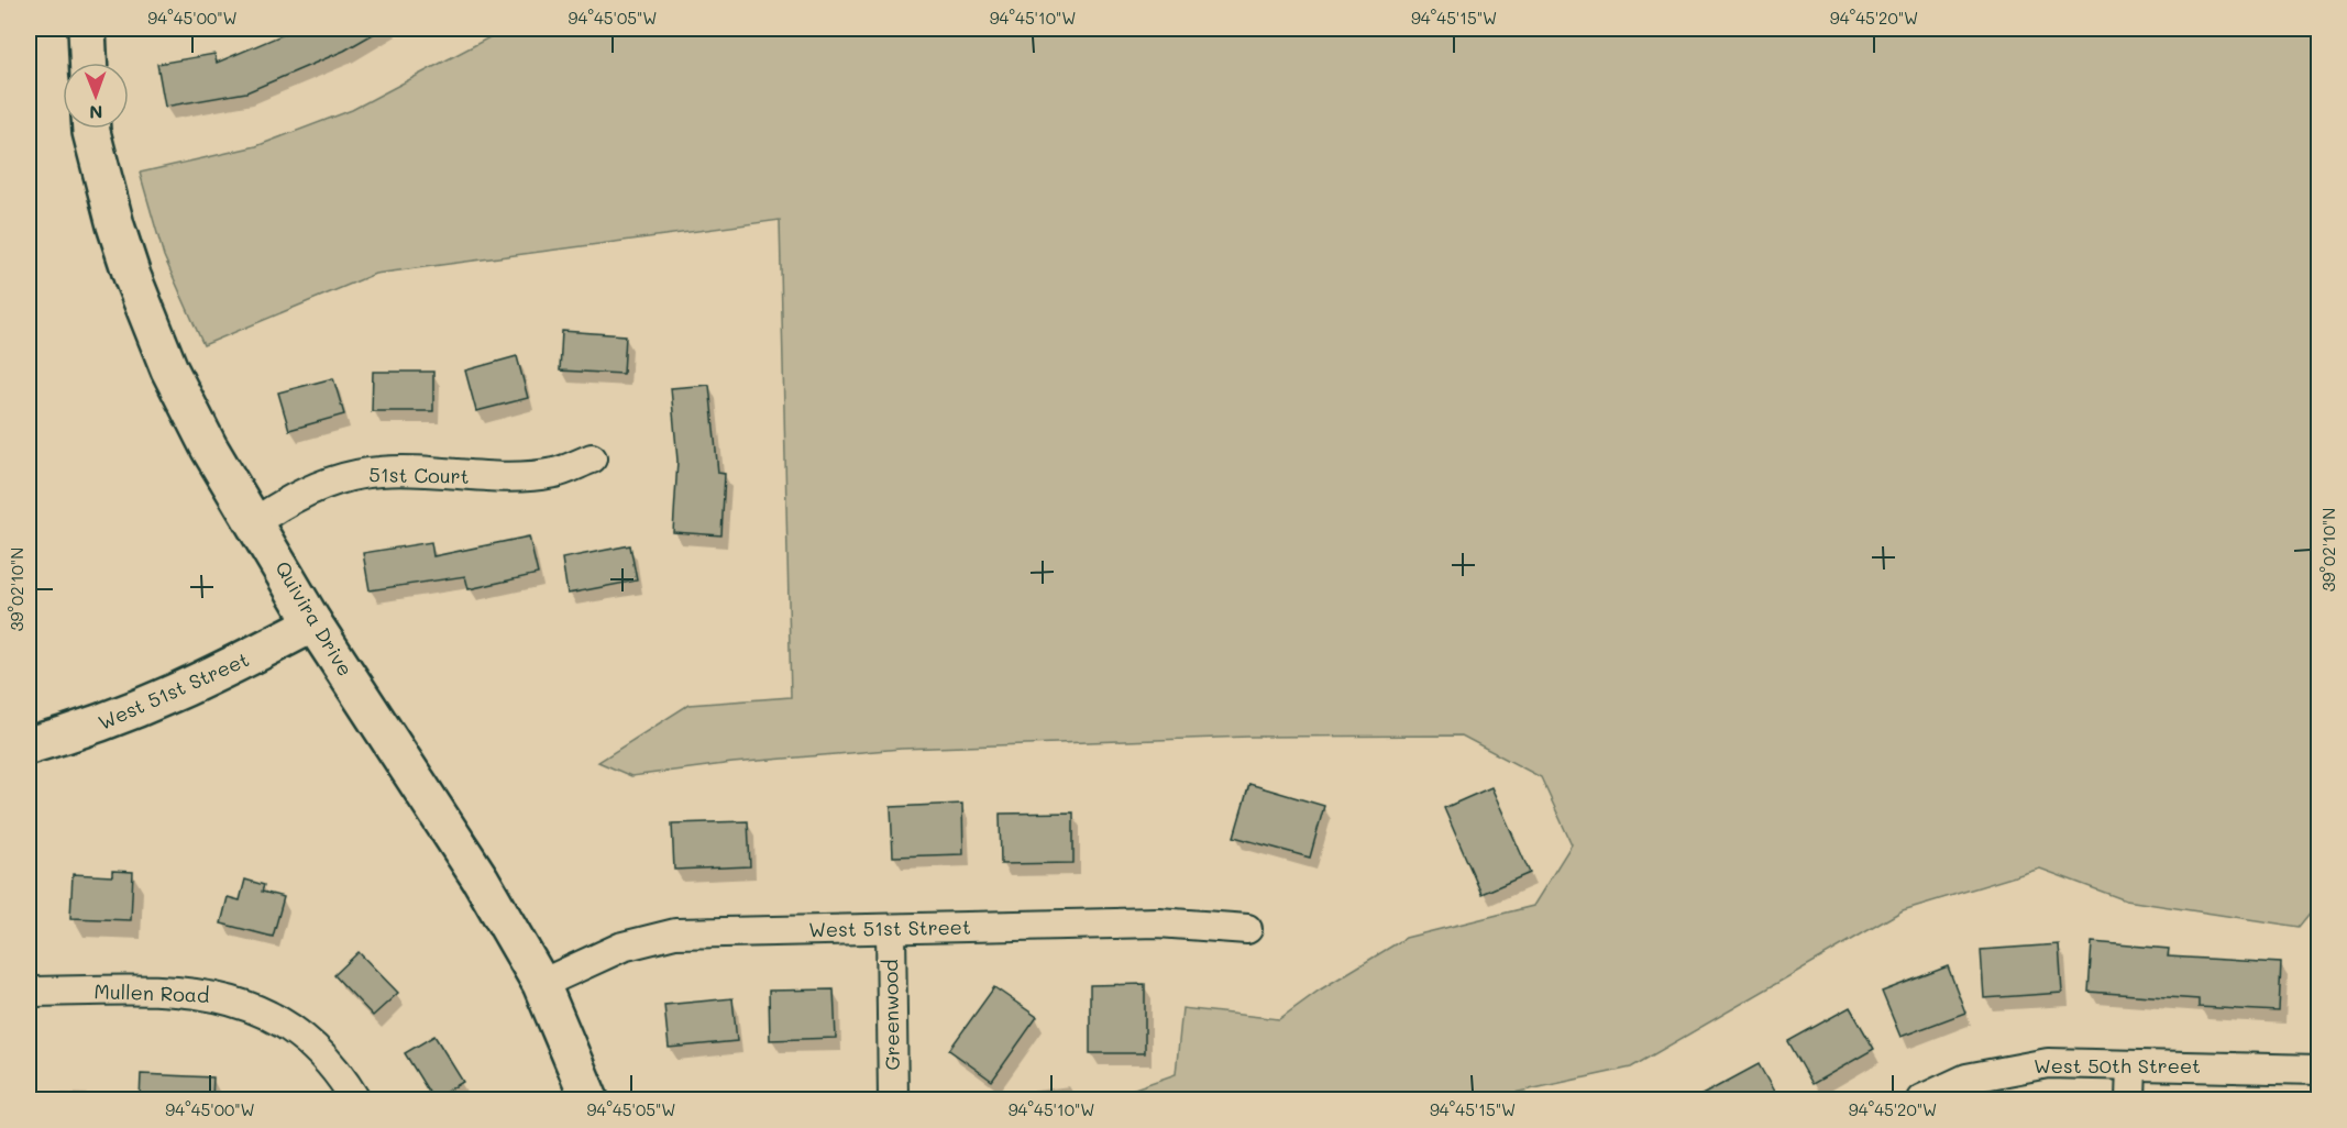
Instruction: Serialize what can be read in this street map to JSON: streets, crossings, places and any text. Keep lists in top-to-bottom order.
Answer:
{
  "streets": {
    "main road": ["Quivira Drive", "West 51st Street"],
    "street": [
      "51st Court",
      "Mullen Road",
      "Greenwood",
      "West 50th Street"
    ]
  },
  "crossings": [
    ["51st Court", "Quivira Drive"],
    ["Quivira Drive", "West 51st Street"],
    ["West 51st Street", "Greenwood"]
  ],
  "north": "bottom",
  "coordinates": [
    "94°45'00\"W",
    "94°45'05\"W",
    "94°45'10\"W",
    "94°45'15\"W",
    "94°45'20\"W",
    "39°02'10\"N"
  ]
}
